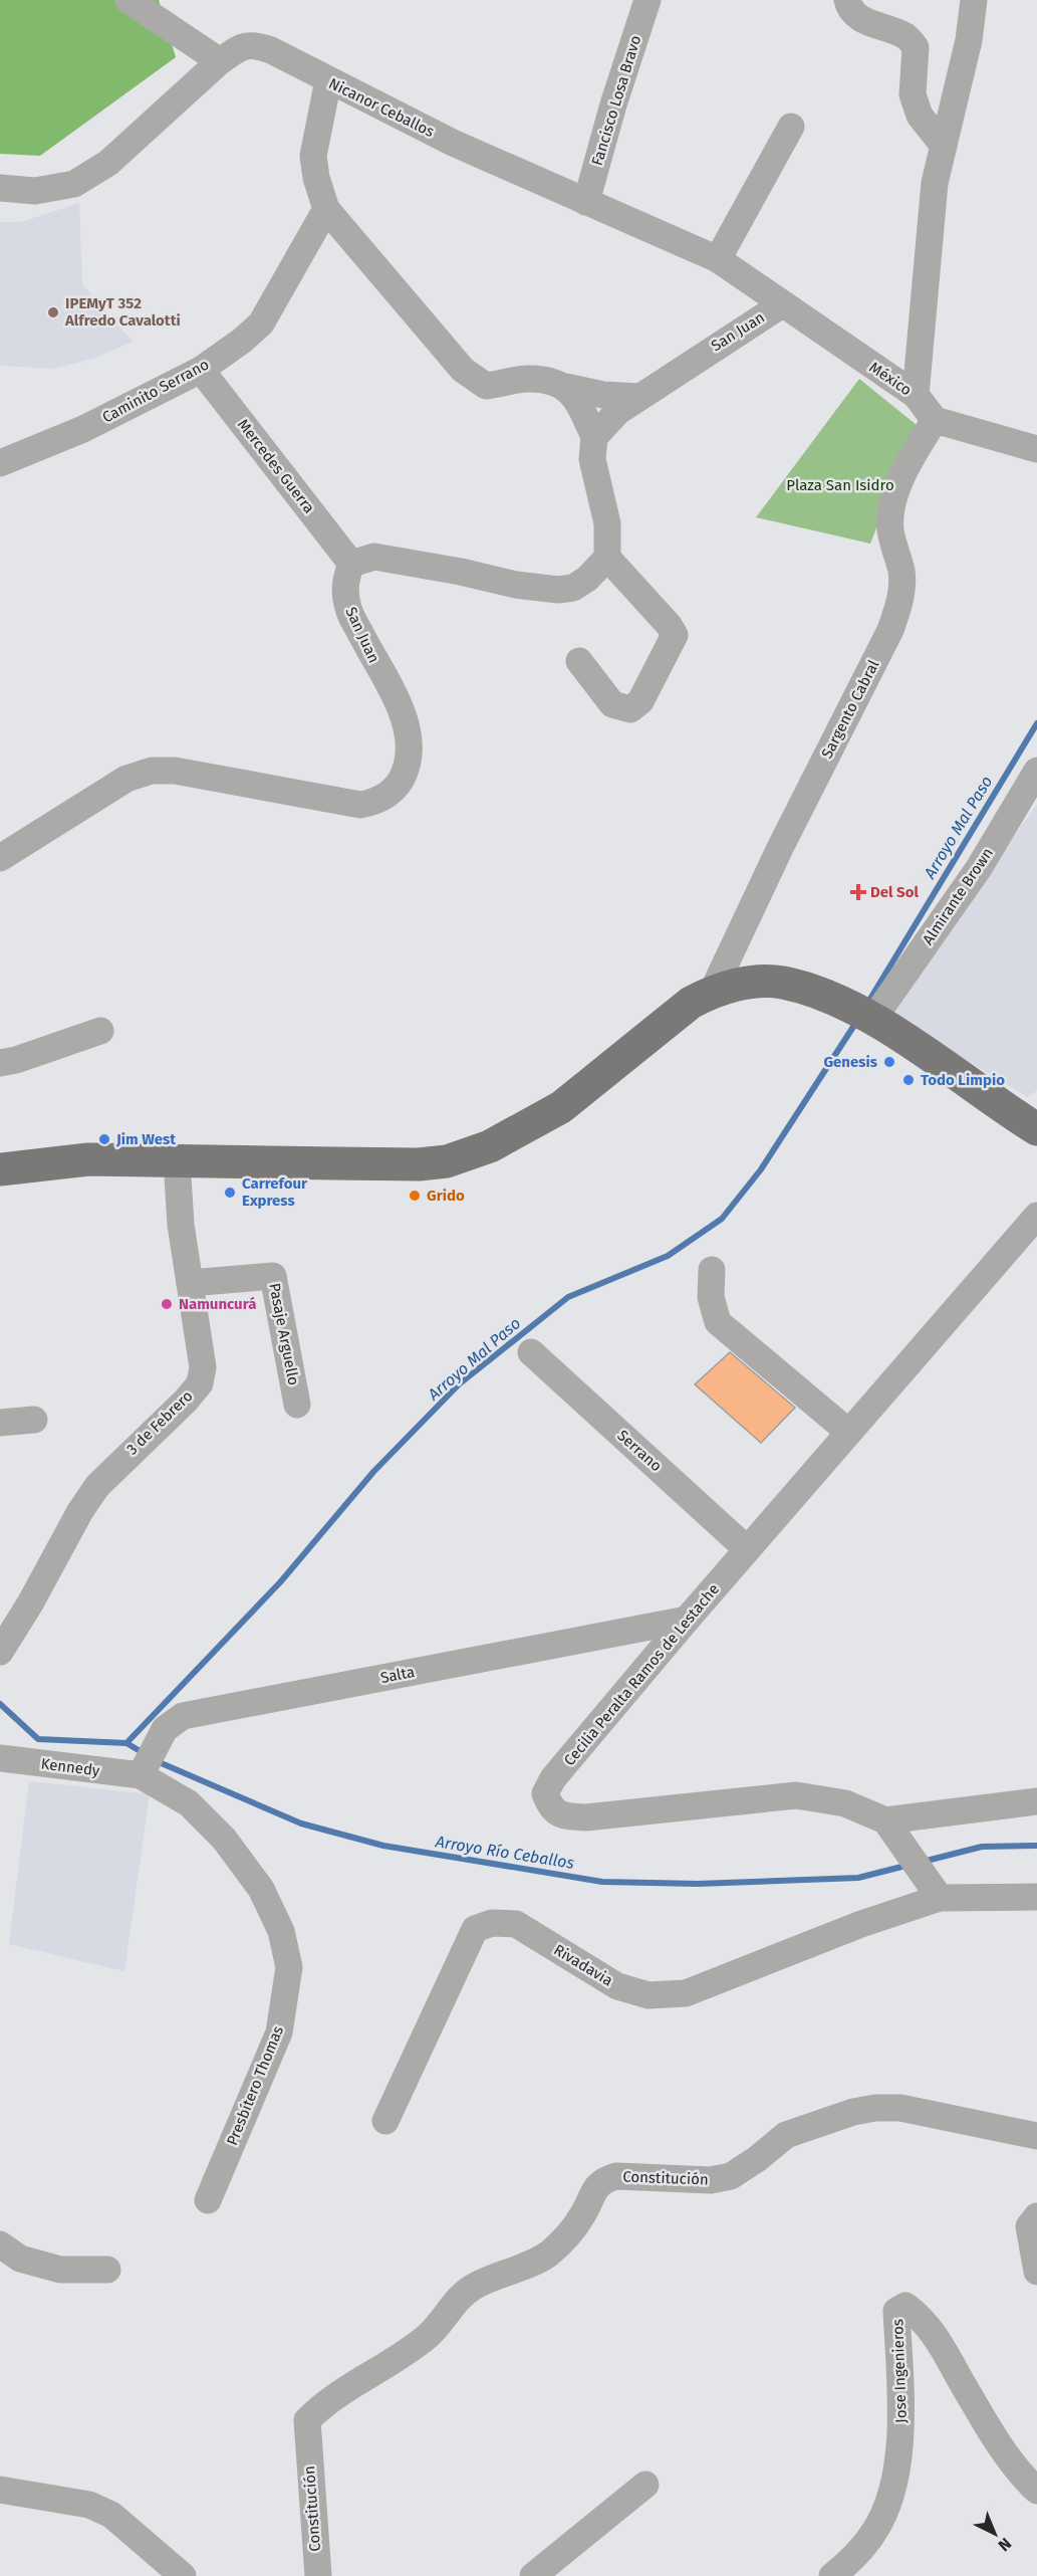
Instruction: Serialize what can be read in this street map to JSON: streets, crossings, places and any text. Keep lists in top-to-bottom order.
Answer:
{
  "streets": {
    "street": [
      "Fancisco Losa Bravo",
      "Nicanor Ceballos",
      "San Juan",
      "México",
      "Caminito Serrano",
      "Mercedes Guerra",
      "Sargento Cabral",
      "Almirante Brown",
      "Pasaje Arguello",
      "3 de Febrero",
      "Serrano",
      "Salta",
      "Cecilia Peralta Ramos de Lestache",
      "Kennedy",
      "Rivadavia",
      "Presbítero Thomas",
      "Constitución",
      "Jose Ingenieros"
    ]
  },
  "crossings": [
    ["Fancisco Losa Bravo", "Nicanor Ceballos"],
    ["Nicanor Ceballos", "San Juan"],
    ["Nicanor Ceballos", "México"],
    ["San Juan", "México"],
    ["San Juan", "Mercedes Guerra"],
    ["México", "Sargento Cabral"],
    ["Caminito Serrano", "Mercedes Guerra"],
    ["Pasaje Arguello", "3 de Febrero"],
    ["Serrano", "Cecilia Peralta Ramos de Lestache"],
    ["Salta", "Cecilia Peralta Ramos de Lestache"],
    ["Salta", "Kennedy"],
    ["Salta", "Presbítero Thomas"],
    ["Kennedy", "Presbítero Thomas"]
  ],
  "water": ["Arroyo Mal Paso", "Arroyo Río Ceballos"],
  "parks": ["Plaza San Isidro"],
  "places": {
    "other": [
      "IPEMyT 352 Alfredo Cavalotti",
      "Genesis",
      "Todo Limpio",
      "Jim West",
      "Carrefour Express",
      "Grido",
      "Namuncurá"
    ],
    "health": ["Del Sol"]
  },
  "north": "bottom right"
}
